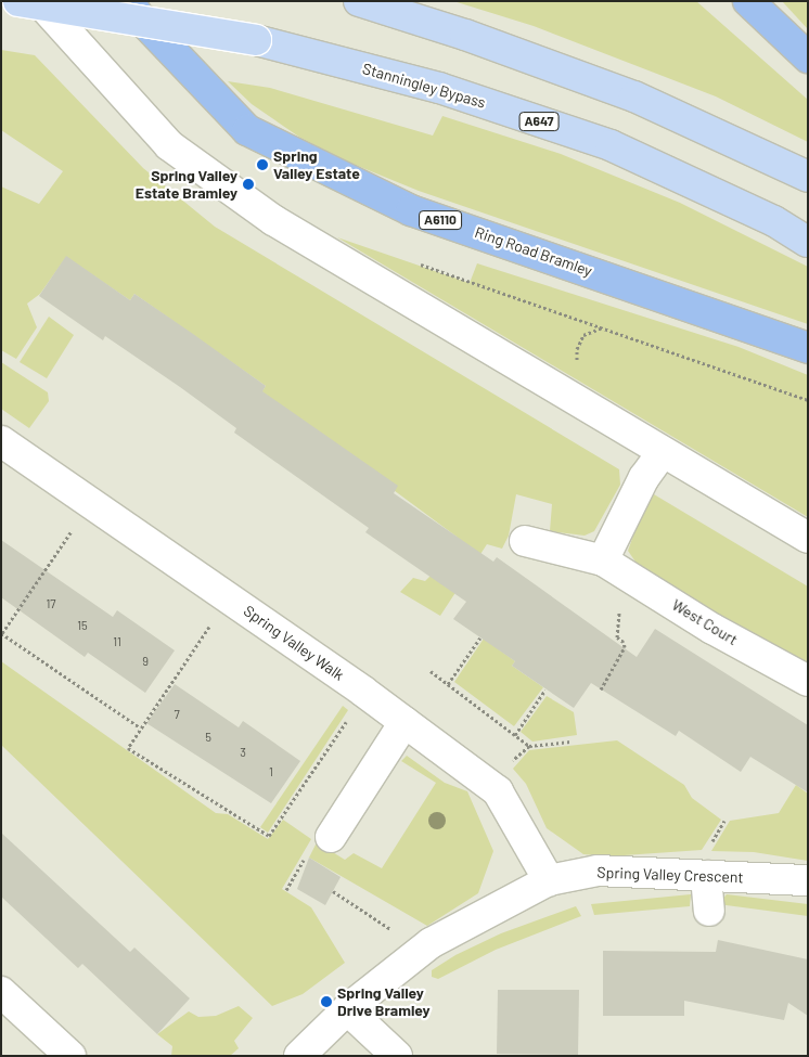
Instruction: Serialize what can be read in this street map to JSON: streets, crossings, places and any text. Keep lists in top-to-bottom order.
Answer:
{
  "streets": {
    "highway": ["A6110", "Ring Road Bramley"],
    "main road": ["Stanningley Bypass", "A647"],
    "street": ["West Court", "Spring Valley Walk", "Spring Valley Crescent"]
  },
  "crossings": [
    ["Spring Valley Walk", "Spring Valley Crescent"]
  ],
  "places": ["Spring Valley Estate", "Spring Valley Estate Bramley", "Spring Valley Drive Bramley"],
  "house_numbers": [
    "17",
    "15",
    "11",
    "9",
    "7",
    "5",
    "3",
    "1"
  ]
}
